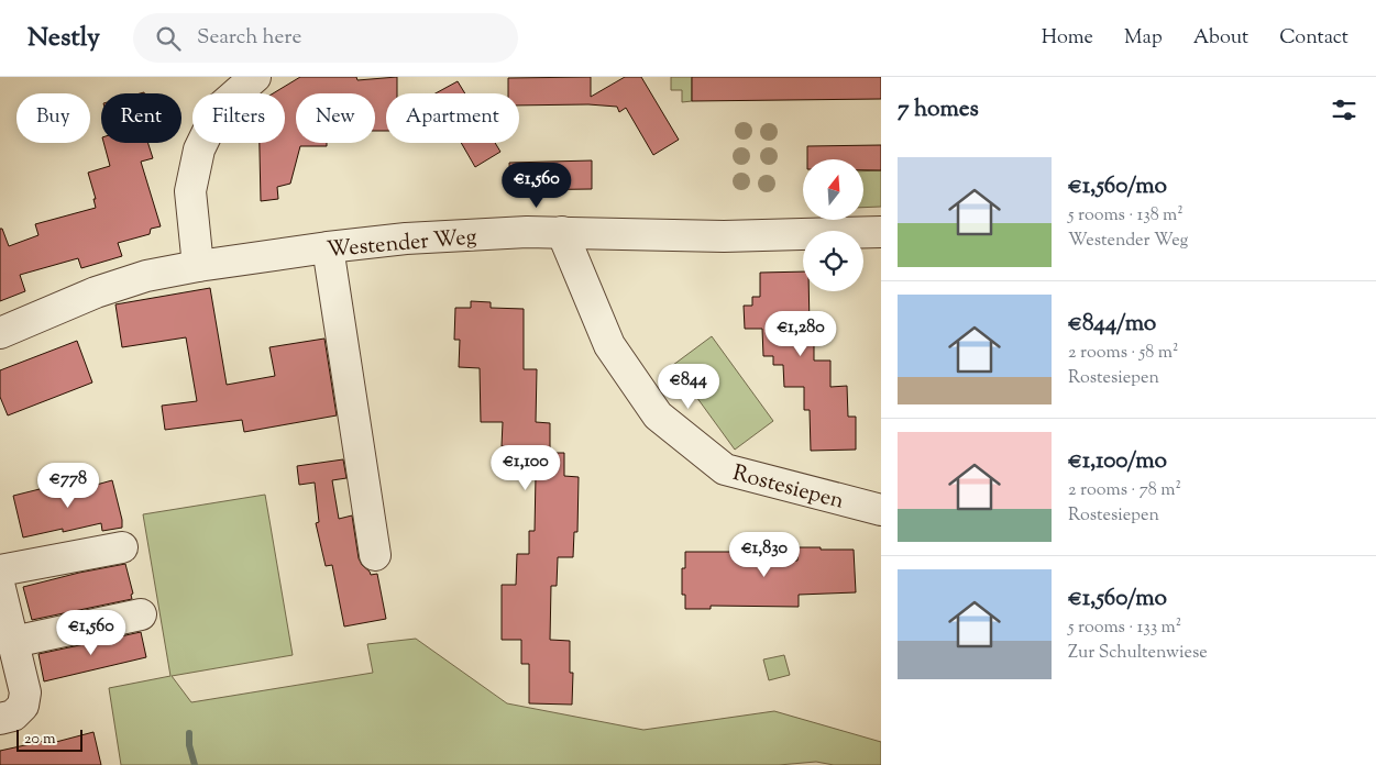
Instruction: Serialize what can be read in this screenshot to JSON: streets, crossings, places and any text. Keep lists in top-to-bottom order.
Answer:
{
  "streets": {
    "street": ["Westender Weg", "Rostesiepen"]
  },
  "crossings": [
    ["Westender Weg", "Rostesiepen"]
  ],
  "scale_bar": "20 m",
  "north": "top",
  "page": {
    "header": "Nestly",
    "search": "Search here",
    "nav": [
      "Home",
      "Map",
      "About",
      "Contact"
    ],
    "heading": "7 homes",
    "chip": [
      "Buy",
      "Rent",
      "Filters",
      "New",
      "Apartment"
    ],
    "list": [
      {
        "name": "€1,560/mo",
        "note": "5 rooms · 138 m² · Westender Weg"
      },
      {
        "name": "€844/mo",
        "note": "2 rooms · 58 m² · Rostesiepen"
      },
      {
        "name": "€1,100/mo",
        "note": "2 rooms · 78 m² · Rostesiepen"
      },
      {
        "name": "€1,560/mo",
        "note": "5 rooms · 133 m² · Zur Schultenwiese"
      }
    ],
    "price": [
      "€1,560",
      "€1,280",
      "€844",
      "€1,100",
      "€778",
      "€1,830",
      "€1,560"
    ],
    "scale": "20 m"
  }
}
